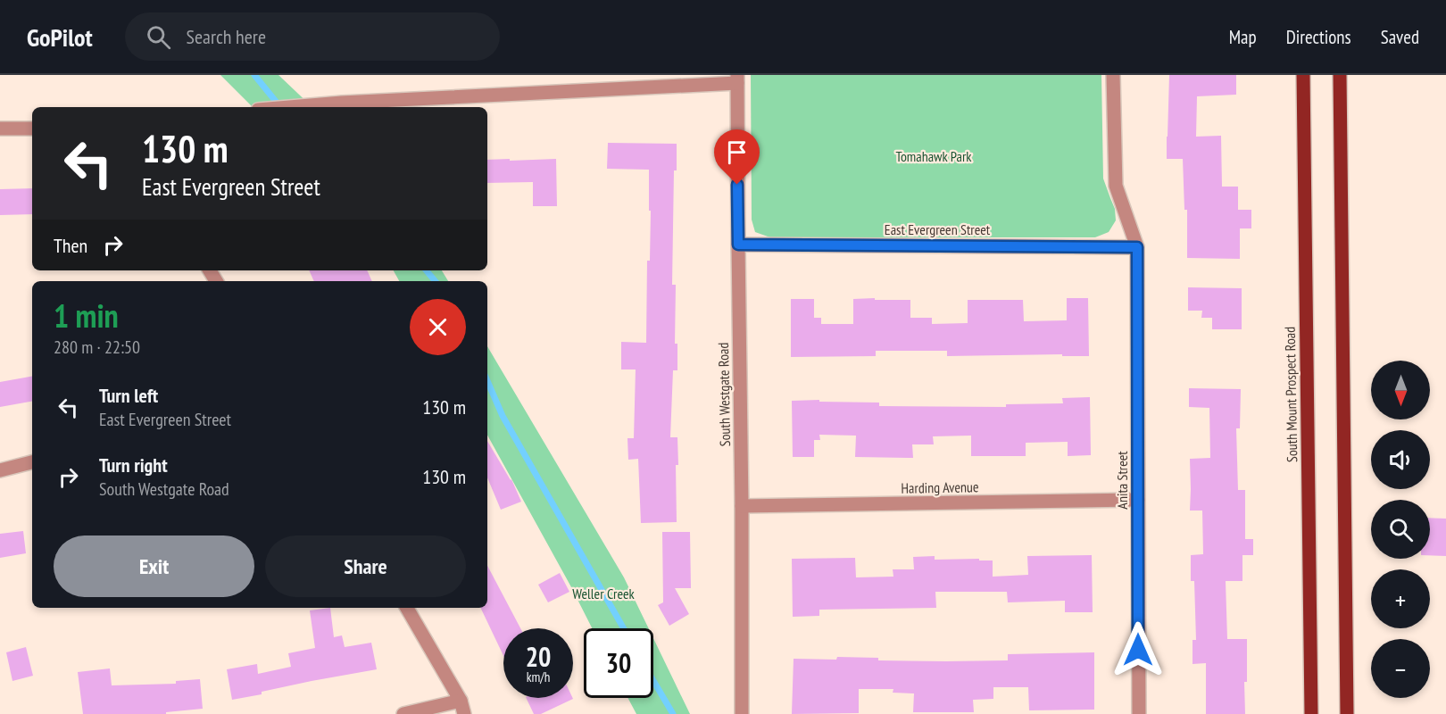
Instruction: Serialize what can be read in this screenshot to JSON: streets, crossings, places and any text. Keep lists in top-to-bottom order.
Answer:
{
  "streets": {
    "main road": ["South Mount Prospect Road"],
    "street": [
      "East Evergreen Street",
      "South Westgate Road",
      "Anita Street",
      "Harding Avenue"
    ]
  },
  "crossings": [
    ["East Evergreen Street", "South Westgate Road"],
    ["East Evergreen Street", "Anita Street"],
    ["South Westgate Road", "Harding Avenue"],
    ["Anita Street", "Harding Avenue"]
  ],
  "parks": ["Tomahawk Park", "Weller Creek"],
  "north": "bottom",
  "page": {
    "header": "GoPilot",
    "search": "Search here",
    "nav": ["Map", "Directions", "Saved"],
    "turn": ["130 m", "East Evergreen Street"],
    "then": "Then",
    "heading": ["1 min", "280 m · 22:50"],
    "map_buttons": ["+", "−"],
    "list": [
      {
        "name": "Turn left",
        "note": "East Evergreen Street",
        "value": "130 m"
      },
      {
        "name": "Turn right",
        "note": "South Westgate Road",
        "value": "130 m"
      }
    ],
    "buttons": ["Exit", "Share"],
    "speed": "20 km/h",
    "limit": "30"
  }
}
